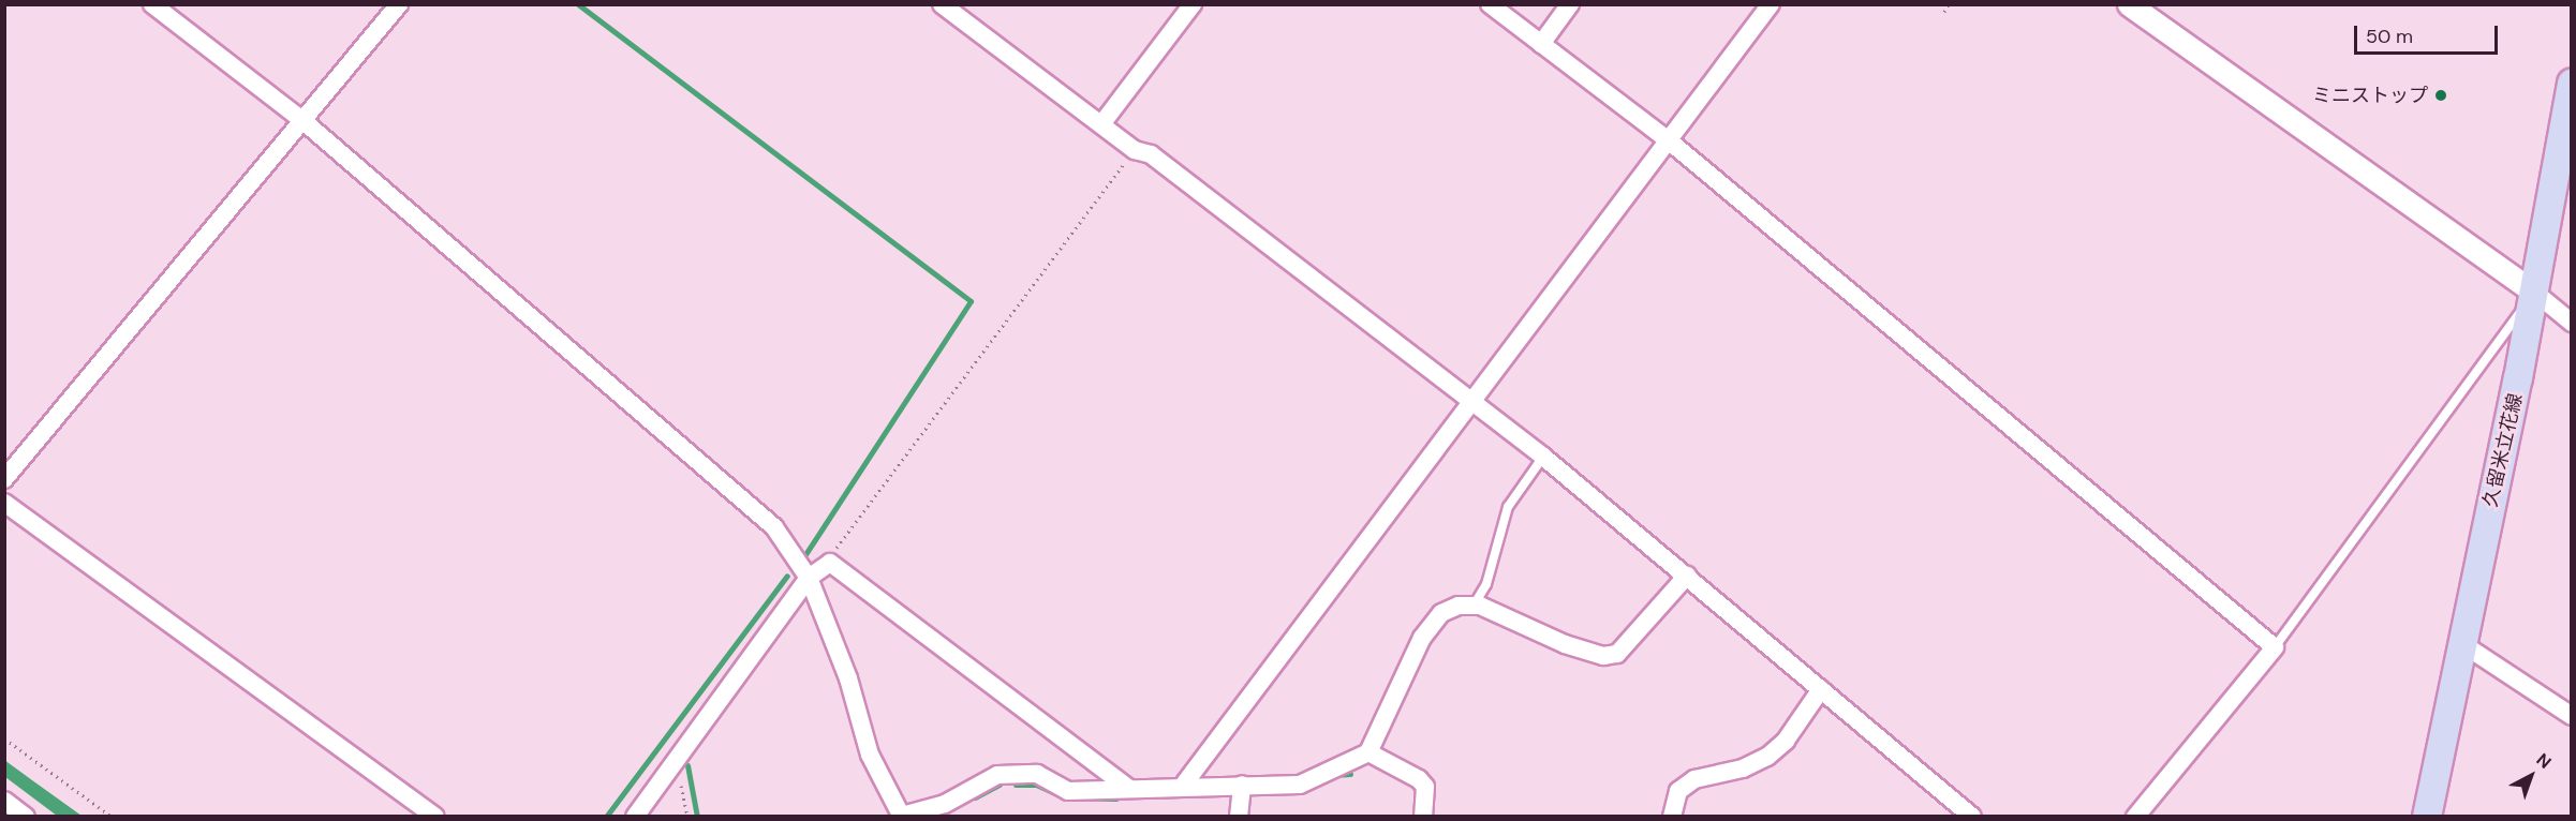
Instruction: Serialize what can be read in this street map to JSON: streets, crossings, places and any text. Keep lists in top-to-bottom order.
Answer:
{
  "streets": {
    "main road": ["久留米立花線"]
  },
  "places": ["ミニストップ"],
  "scale_bar": "50 m",
  "north": "top right"
}
